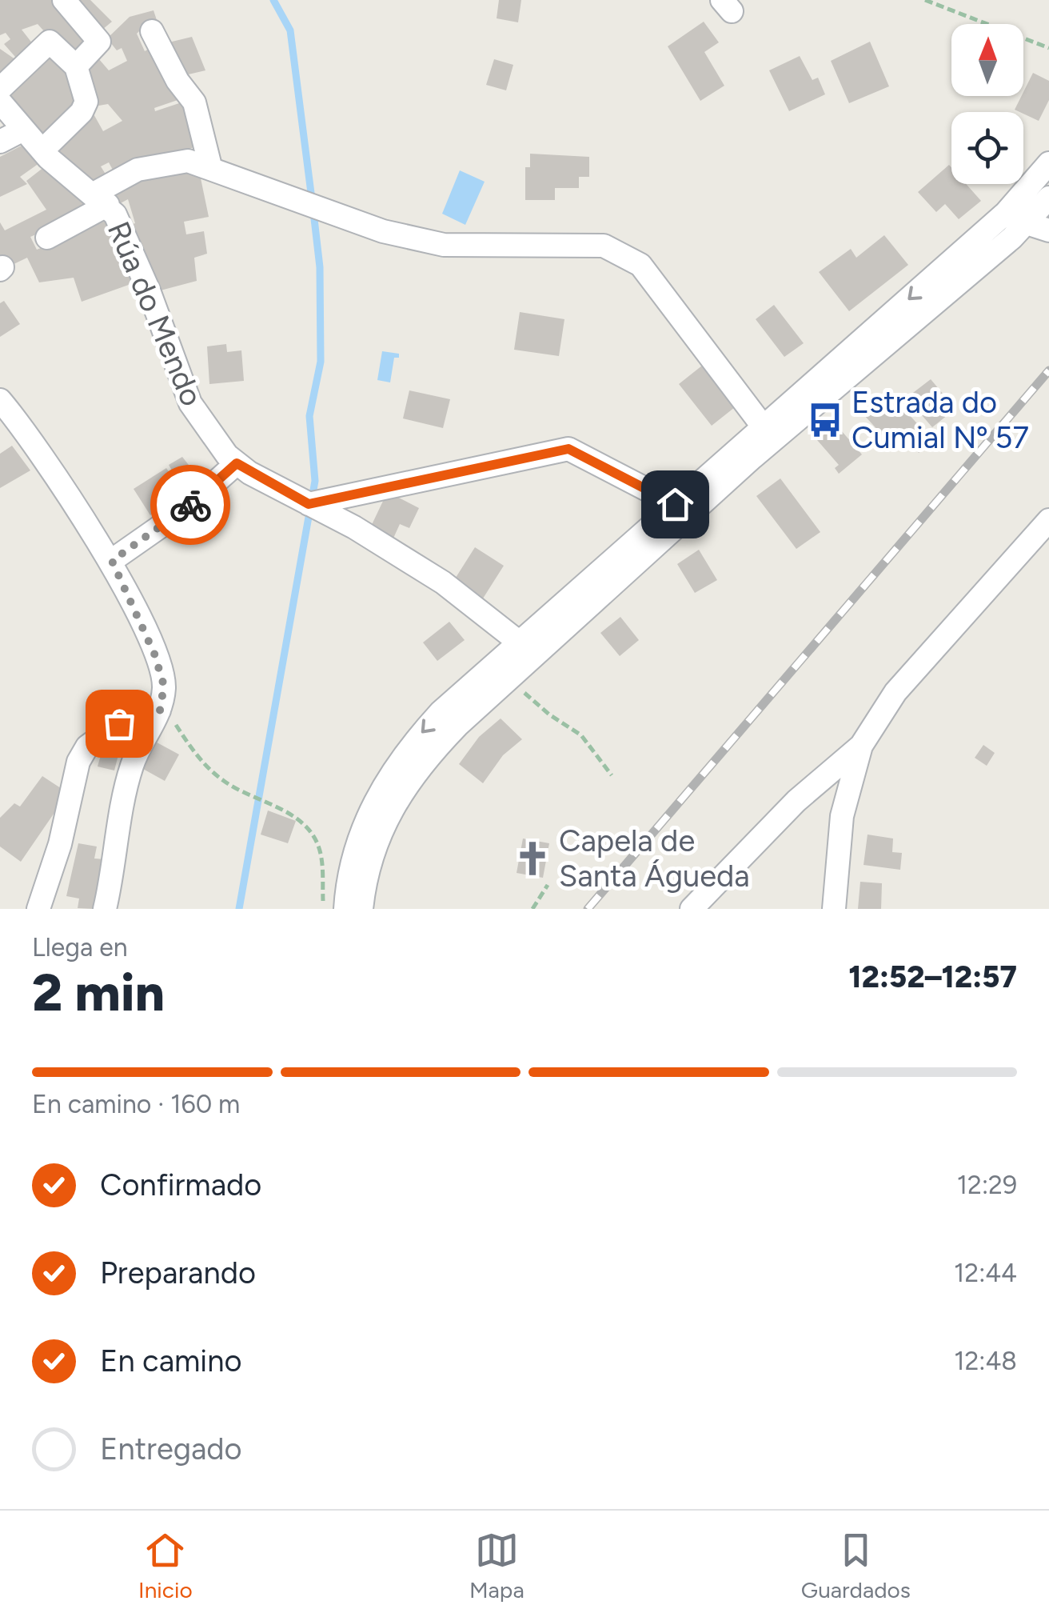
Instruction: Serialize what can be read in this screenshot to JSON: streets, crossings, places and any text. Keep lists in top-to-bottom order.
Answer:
{
  "streets": {
    "street": ["Rúa do Mendo"]
  },
  "places": {
    "bus stop": ["Estrada do Cumial Nº 57"],
    "church": ["Capela de Santa Águeda"]
  },
  "north": "top",
  "page": {
    "heading": ["2 min", "Llega en", "12:52–12:57"],
    "bar": "En camino · 160 m",
    "list": [
      ["Confirmado", "12:29"],
      ["Preparando", "12:44"],
      ["En camino", "12:48"],
      "Entregado"
    ],
    "tabs": ["Inicio", "Mapa", "Guardados"]
  }
}
